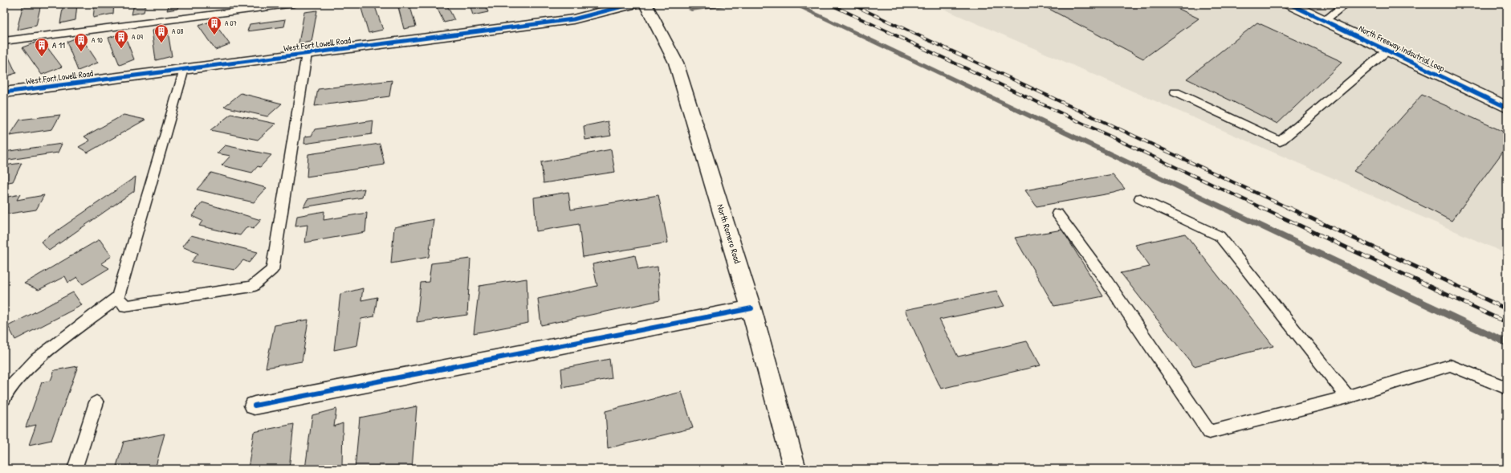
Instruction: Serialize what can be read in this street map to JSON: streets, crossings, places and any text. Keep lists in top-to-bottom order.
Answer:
{
  "streets": {
    "street": ["West Fort Lowell Road", "North Freeway Indsutrial Loop", "North Romero Road"]
  },
  "places": {
    "building": [
      "A 07",
      "A 08",
      "A 09",
      "A 10",
      "A 11"
    ]
  }
}
